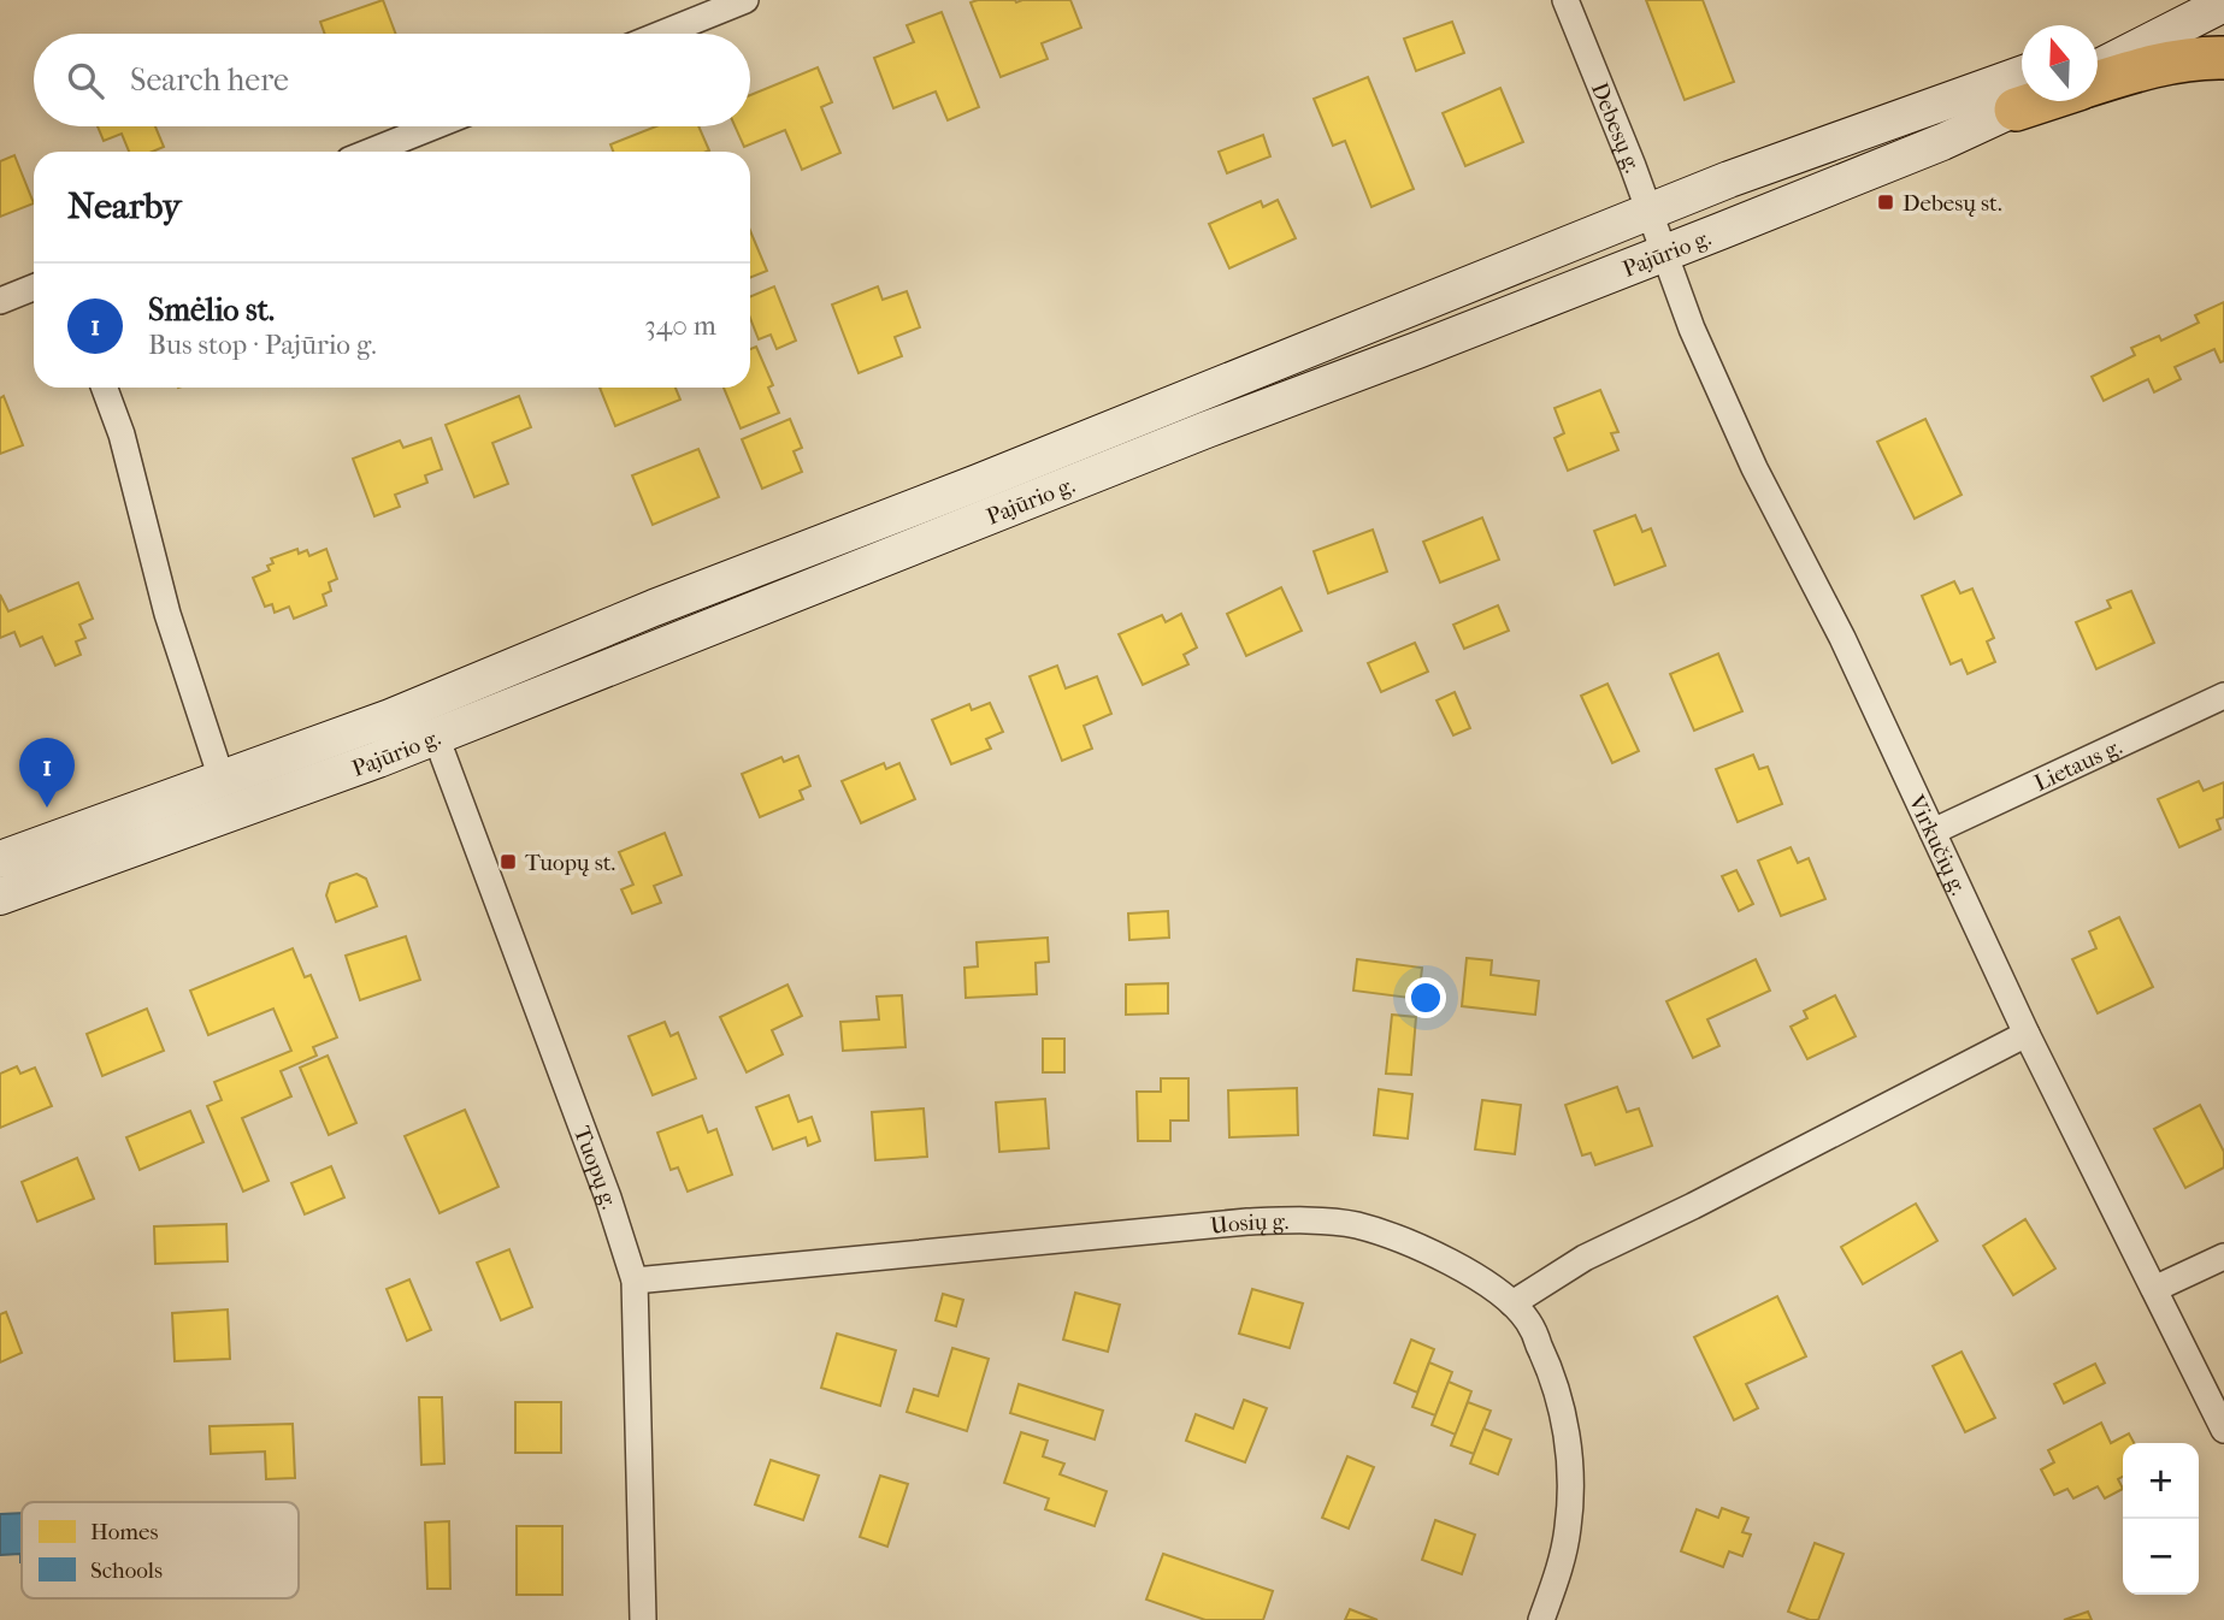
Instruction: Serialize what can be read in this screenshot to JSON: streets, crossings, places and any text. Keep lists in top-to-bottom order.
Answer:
{
  "streets": {
    "main road": ["Pajūrio g."],
    "street": [
      "Debesų g.",
      "Lietaus g.",
      "Virkučių g.",
      "Tuopų g.",
      "Uosių g."
    ]
  },
  "crossings": [
    ["Debesų g.", "Pajūrio g."],
    ["Debesų g.", "Virkučių g."],
    ["Pajūrio g.", "Virkučių g."],
    ["Pajūrio g.", "Tuopų g."],
    ["Lietaus g.", "Virkučių g."],
    ["Tuopų g.", "Uosių g."]
  ],
  "places": {
    "transit": ["Debesų st.", "Tuopų st."]
  },
  "legend": ["Homes", "Schools"],
  "north": "top",
  "page": {
    "search": "Search here",
    "heading": "Nearby",
    "list": [
      {
        "mark": "1",
        "name": "Smėlio st.",
        "note": "Bus stop · Pajūrio g.",
        "value": "340 m"
      }
    ],
    "pins": "1",
    "map_buttons": ["+", "−"]
  }
}
